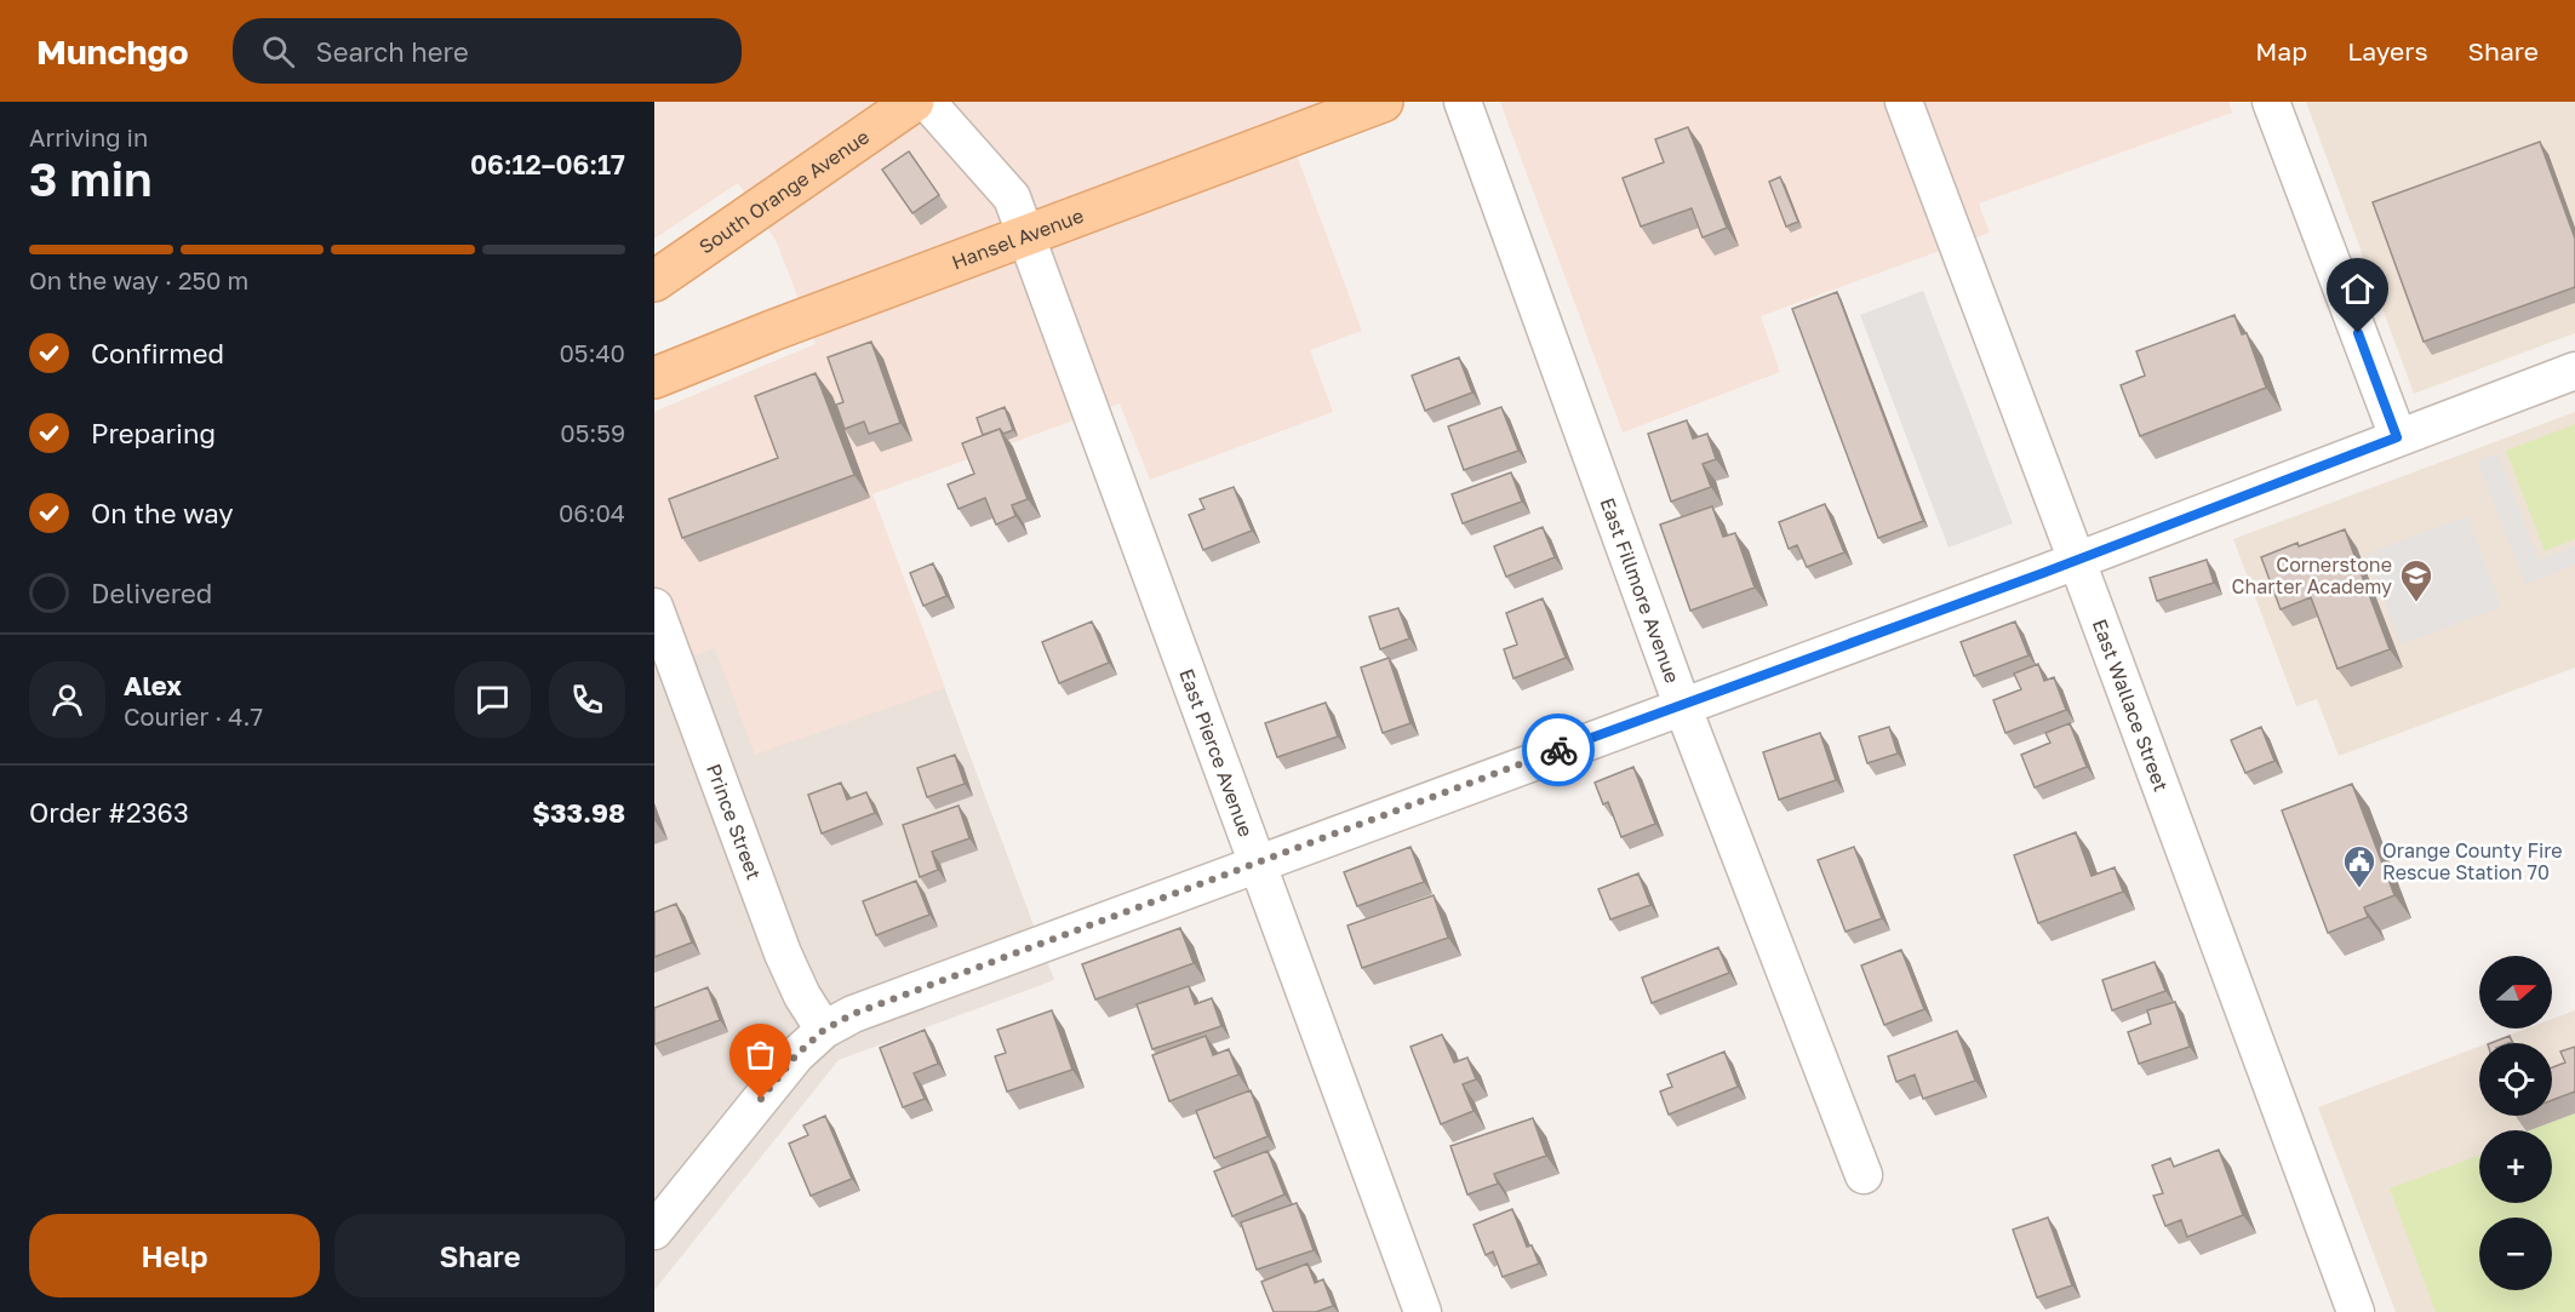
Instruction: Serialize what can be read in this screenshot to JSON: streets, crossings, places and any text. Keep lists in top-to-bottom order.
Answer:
{
  "streets": {
    "main road": ["South Orange Avenue", "Hansel Avenue"],
    "street": [
      "East Fillmore Avenue",
      "East Wallace Street",
      "East Pierce Avenue",
      "Prince Street"
    ]
  },
  "crossings": [
    ["Hansel Avenue", "East Pierce Avenue"]
  ],
  "places": {
    "school or university": ["Cornerstone Charter Academy"],
    "public building": ["Orange County Fire Rescue Station 70"]
  },
  "north": "right",
  "page": {
    "header": "Munchgo",
    "search": "Search here",
    "nav": ["Map", "Layers", "Share"],
    "heading": ["3 min", "Arriving in", "06:12–06:17"],
    "panel": [
      "Alex",
      "Courier · 4.7",
      "Order #2363",
      "$33.98"
    ],
    "bar": "On the way · 250 m",
    "list": [
      ["Confirmed", "05:40"],
      ["Preparing", "05:59"],
      ["On the way", "06:04"],
      "Delivered"
    ],
    "map_buttons": ["+", "−"],
    "buttons": ["Help", "Share"]
  }
}
